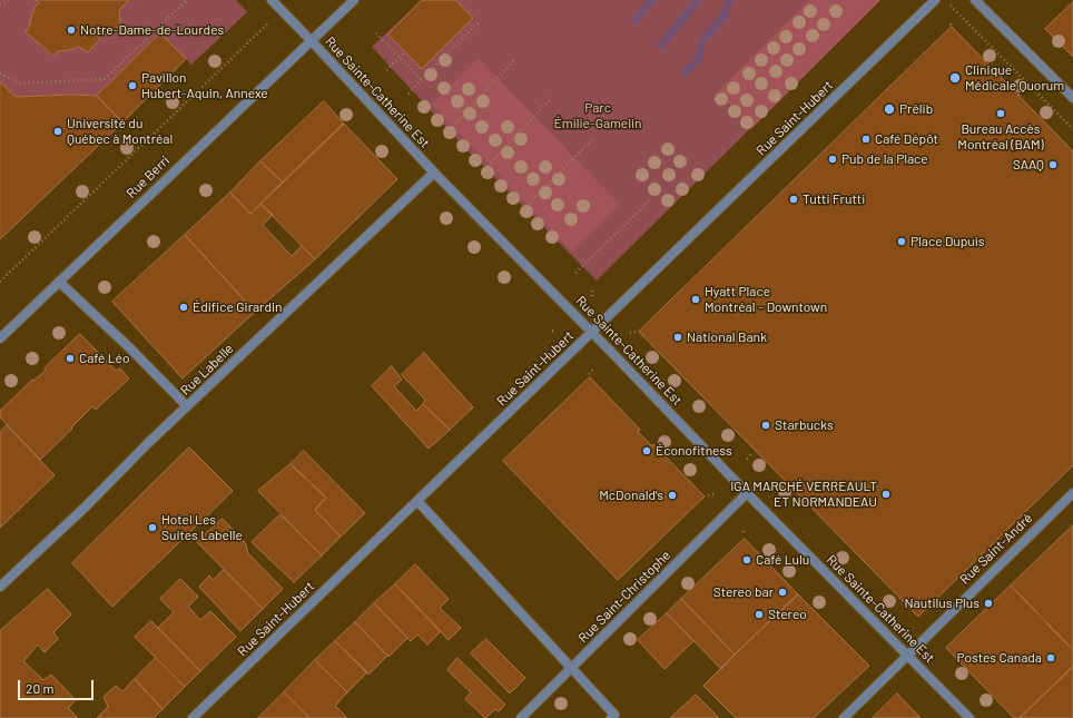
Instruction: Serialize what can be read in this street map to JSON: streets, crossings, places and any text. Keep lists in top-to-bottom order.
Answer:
{
  "streets": {
    "street": [
      "Rue Sainte-Catherine Est",
      "Rue Saint-Hubert",
      "Rue Berri",
      "Rue Labelle",
      "Rue Saint-André",
      "Rue Saint-Christophe"
    ]
  },
  "crossings": [
    ["Rue Sainte-Catherine Est", "Rue Saint-Hubert"],
    ["Rue Sainte-Catherine Est", "Rue Berri"],
    ["Rue Sainte-Catherine Est", "Rue Labelle"],
    ["Rue Sainte-Catherine Est", "Rue Saint-André"],
    ["Rue Sainte-Catherine Est", "Rue Saint-Christophe"]
  ],
  "parks": ["Parc Émilie-Gamelin"],
  "places": [
    "Notre-Dame-de-Lourdes",
    "Clinique Médicale Quorum",
    "Pavillon Hubert-Aquin, Annexe",
    "Prélib",
    "Bureau Accès Montréal (BAM)",
    "Université du Québec à Montréal",
    "Café Dépôt",
    "Pub de la Place",
    "SAAQ",
    "Tutti Frutti",
    "Place Dupuis",
    "Hyatt Place Montréal – Downtown",
    "Édifice Girardin",
    "National Bank",
    "Café Léo",
    "Starbucks",
    "Éconofitness",
    "IGA MARCHÉ VERREAULT ET NORMANDEAU",
    "McDonald's",
    "Hotel Les Suites Labelle",
    "Café Lulu",
    "Stereo bar",
    "Nautilus Plus",
    "Stereo",
    "Postes Canada"
  ],
  "scale_bar": "20 m"
}
